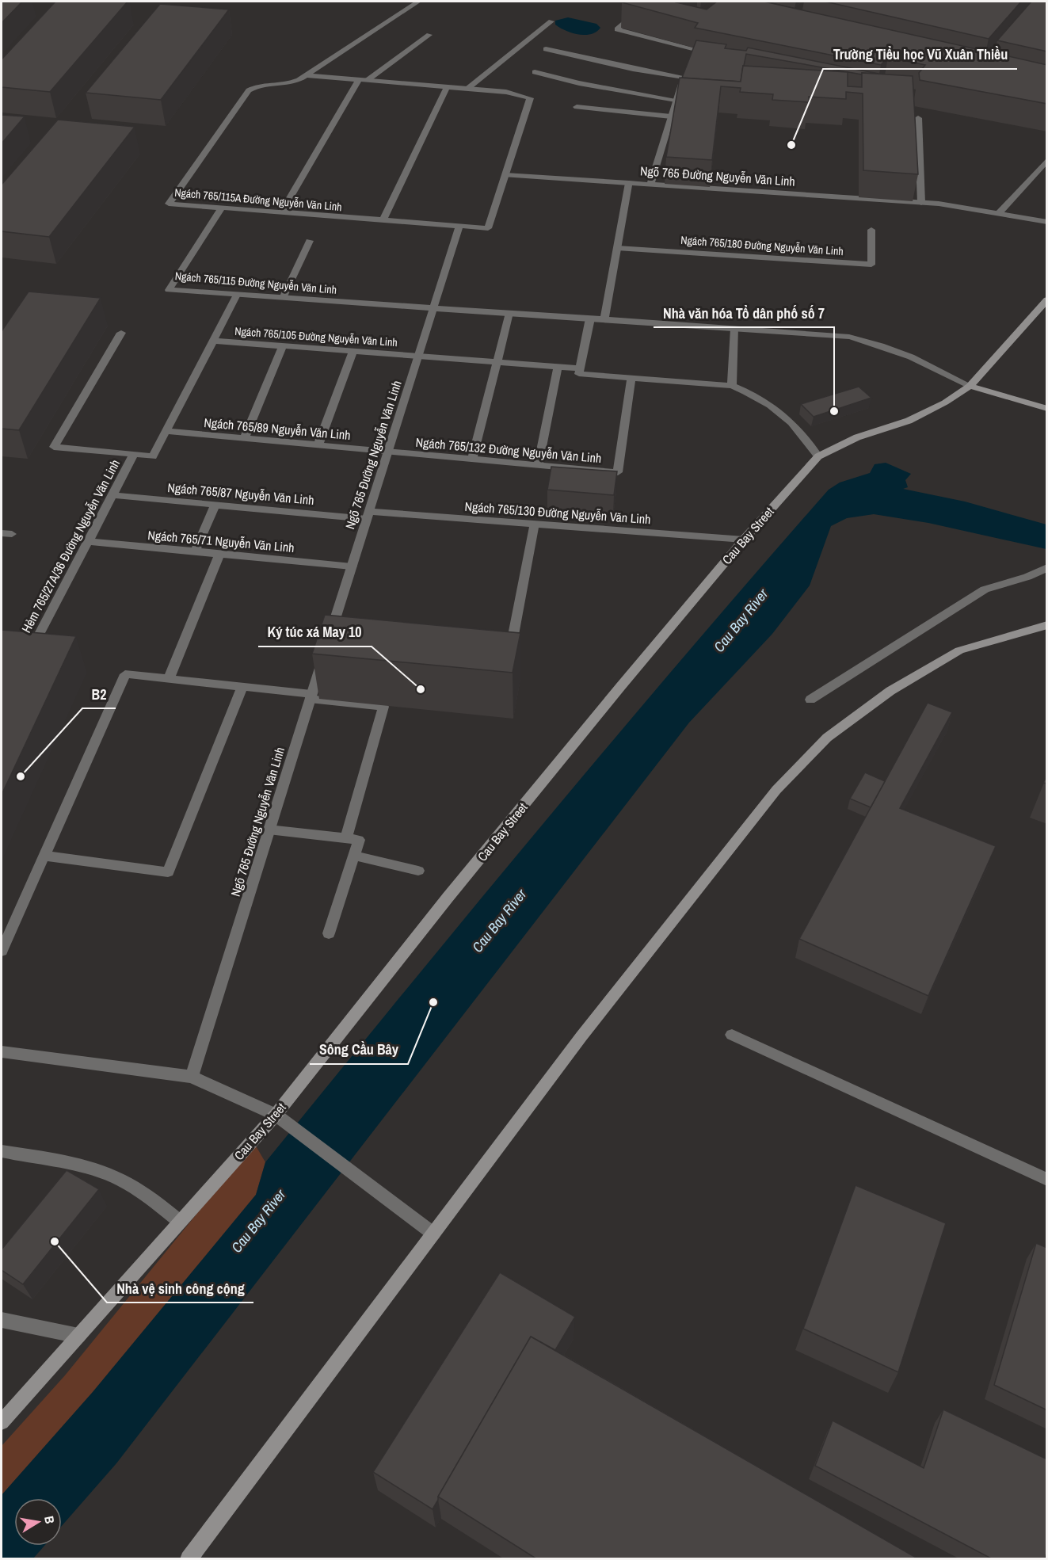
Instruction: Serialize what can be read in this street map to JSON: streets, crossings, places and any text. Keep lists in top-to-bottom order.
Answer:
{
  "streets": {
    "street": [
      "Ngõ 765 Đường Nguyễn Văn Linh",
      "Ngách 765/115A Đường Nguyễn Văn Linh",
      "Ngách 765/180 Đường Nguyễn Văn Linh",
      "Ngách 765/115 Đường Nguyễn Văn Linh",
      "Ngách 765/105 Đường Nguyễn Văn Linh",
      "Ngách 765/89 Nguyễn Văn Linh",
      "Ngách 765/132 Đường Nguyễn Văn Linh",
      "Ngách 765/87 Nguyễn Văn Linh",
      "Ngách 765/130 Đường Nguyễn Văn Linh",
      "Cau Bay Street",
      "Ngách 765/71 Nguyễn Văn Linh",
      "Hẻm 765/27A/36 Đường Nguyễn Văn Linh"
    ]
  },
  "crossings": [
    ["Ngõ 765 Đường Nguyễn Văn Linh", "Ngách 765/180 Đường Nguyễn Văn Linh"],
    ["Ngõ 765 Đường Nguyễn Văn Linh", "Ngách 765/115 Đường Nguyễn Văn Linh"],
    ["Ngõ 765 Đường Nguyễn Văn Linh", "Ngách 765/105 Đường Nguyễn Văn Linh"],
    ["Ngõ 765 Đường Nguyễn Văn Linh", "Ngách 765/89 Nguyễn Văn Linh"],
    ["Ngõ 765 Đường Nguyễn Văn Linh", "Ngách 765/132 Đường Nguyễn Văn Linh"],
    ["Ngõ 765 Đường Nguyễn Văn Linh", "Ngách 765/87 Nguyễn Văn Linh"],
    ["Ngõ 765 Đường Nguyễn Văn Linh", "Ngách 765/130 Đường Nguyễn Văn Linh"],
    ["Ngõ 765 Đường Nguyễn Văn Linh", "Ngách 765/71 Nguyễn Văn Linh"],
    ["Ngách 765/115A Đường Nguyễn Văn Linh", "Ngách 765/115 Đường Nguyễn Văn Linh"],
    ["Ngách 765/115 Đường Nguyễn Văn Linh", "Hẻm 765/27A/36 Đường Nguyễn Văn Linh"],
    ["Ngách 765/105 Đường Nguyễn Văn Linh", "Ngách 765/132 Đường Nguyễn Văn Linh"],
    ["Ngách 765/105 Đường Nguyễn Văn Linh", "Hẻm 765/27A/36 Đường Nguyễn Văn Linh"],
    ["Ngách 765/89 Nguyễn Văn Linh", "Ngách 765/132 Đường Nguyễn Văn Linh"],
    ["Ngách 765/89 Nguyễn Văn Linh", "Hẻm 765/27A/36 Đường Nguyễn Văn Linh"],
    ["Ngách 765/87 Nguyễn Văn Linh", "Ngách 765/130 Đường Nguyễn Văn Linh"],
    ["Ngách 765/87 Nguyễn Văn Linh", "Hẻm 765/27A/36 Đường Nguyễn Văn Linh"],
    ["Ngách 765/130 Đường Nguyễn Văn Linh", "Cau Bay Street"],
    ["Ngách 765/71 Nguyễn Văn Linh", "Hẻm 765/27A/36 Đường Nguyễn Văn Linh"]
  ],
  "water": ["Cau Bay River"],
  "places": [
    "Trường Tiểu học Vũ Xuân Thiều",
    "Nhà văn hóa Tổ dân phố số 7",
    "Ký túc xá May 10",
    "B2",
    "Sông Cầu Bây",
    "Nhà vệ sinh công cộng"
  ],
  "north": "right"
}
